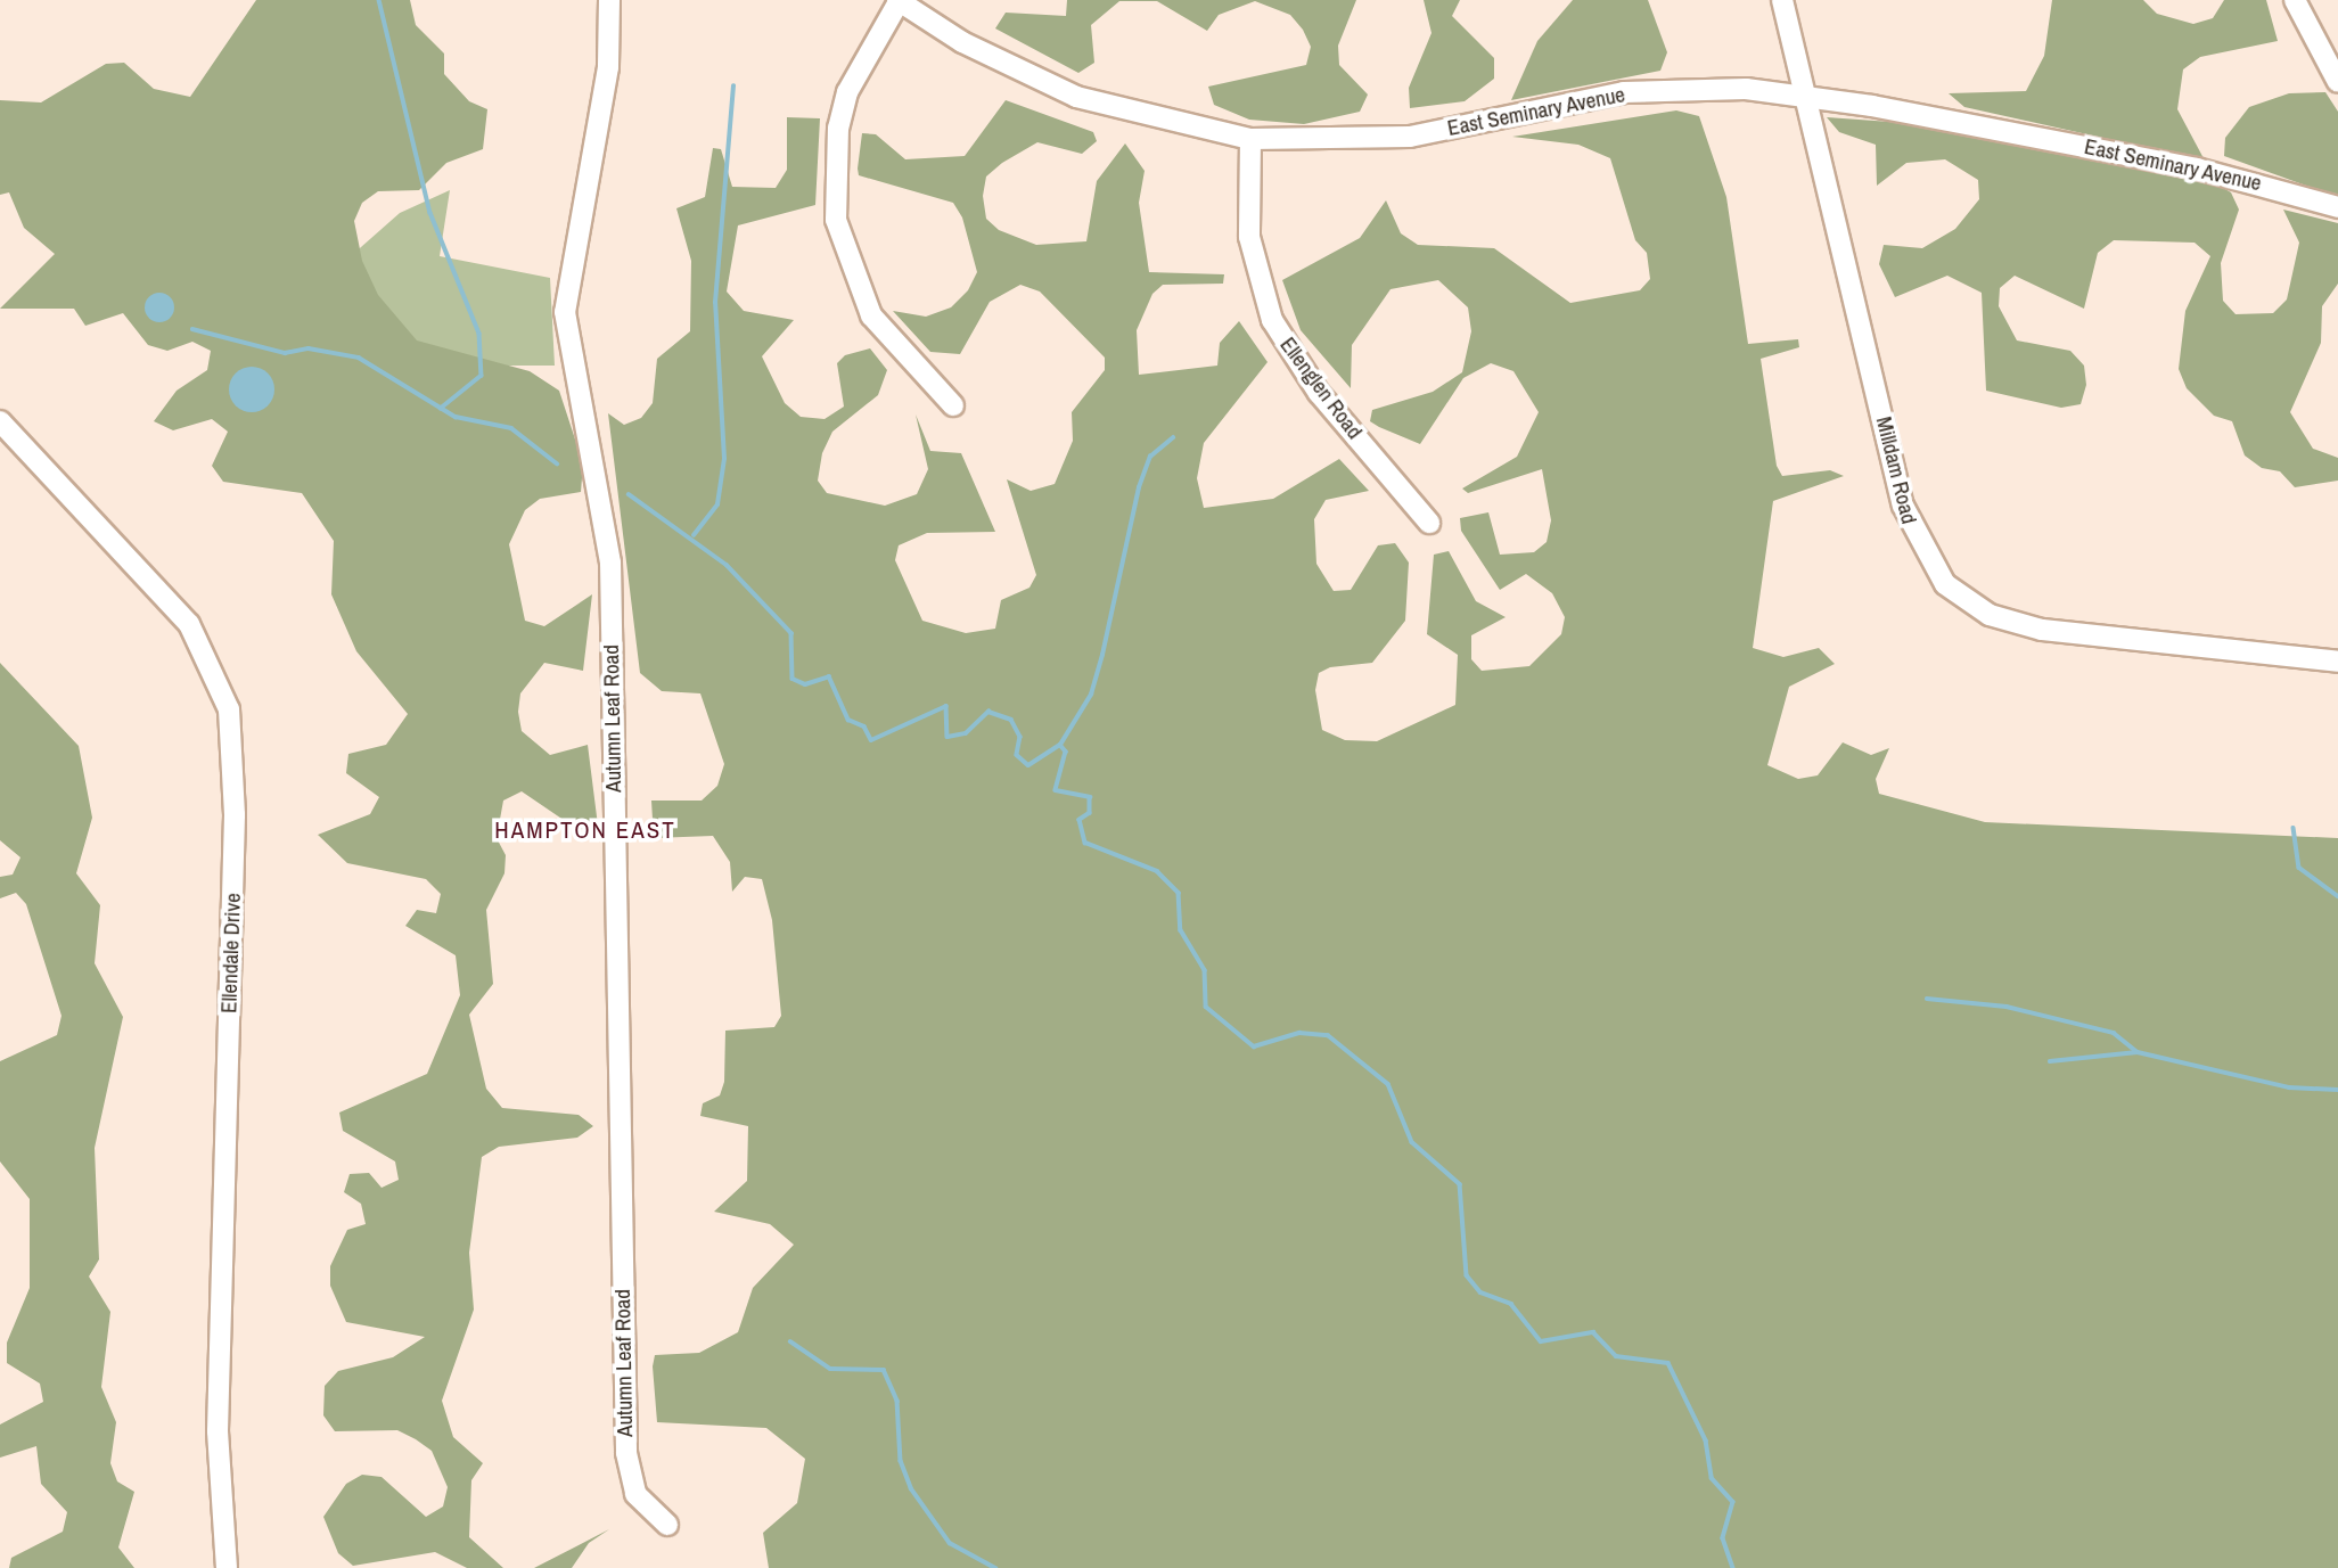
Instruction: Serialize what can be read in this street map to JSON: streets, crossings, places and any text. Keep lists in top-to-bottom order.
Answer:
{
  "streets": {
    "street": [
      "East Seminary Avenue",
      "Ellenglen Road",
      "Milldam Road",
      "Autumn Leaf Road",
      "Ellendale Drive"
    ]
  },
  "crossings": [
    ["East Seminary Avenue", "Ellenglen Road"],
    ["East Seminary Avenue", "Milldam Road"]
  ],
  "districts": ["HAMPTON EAST"]
}
